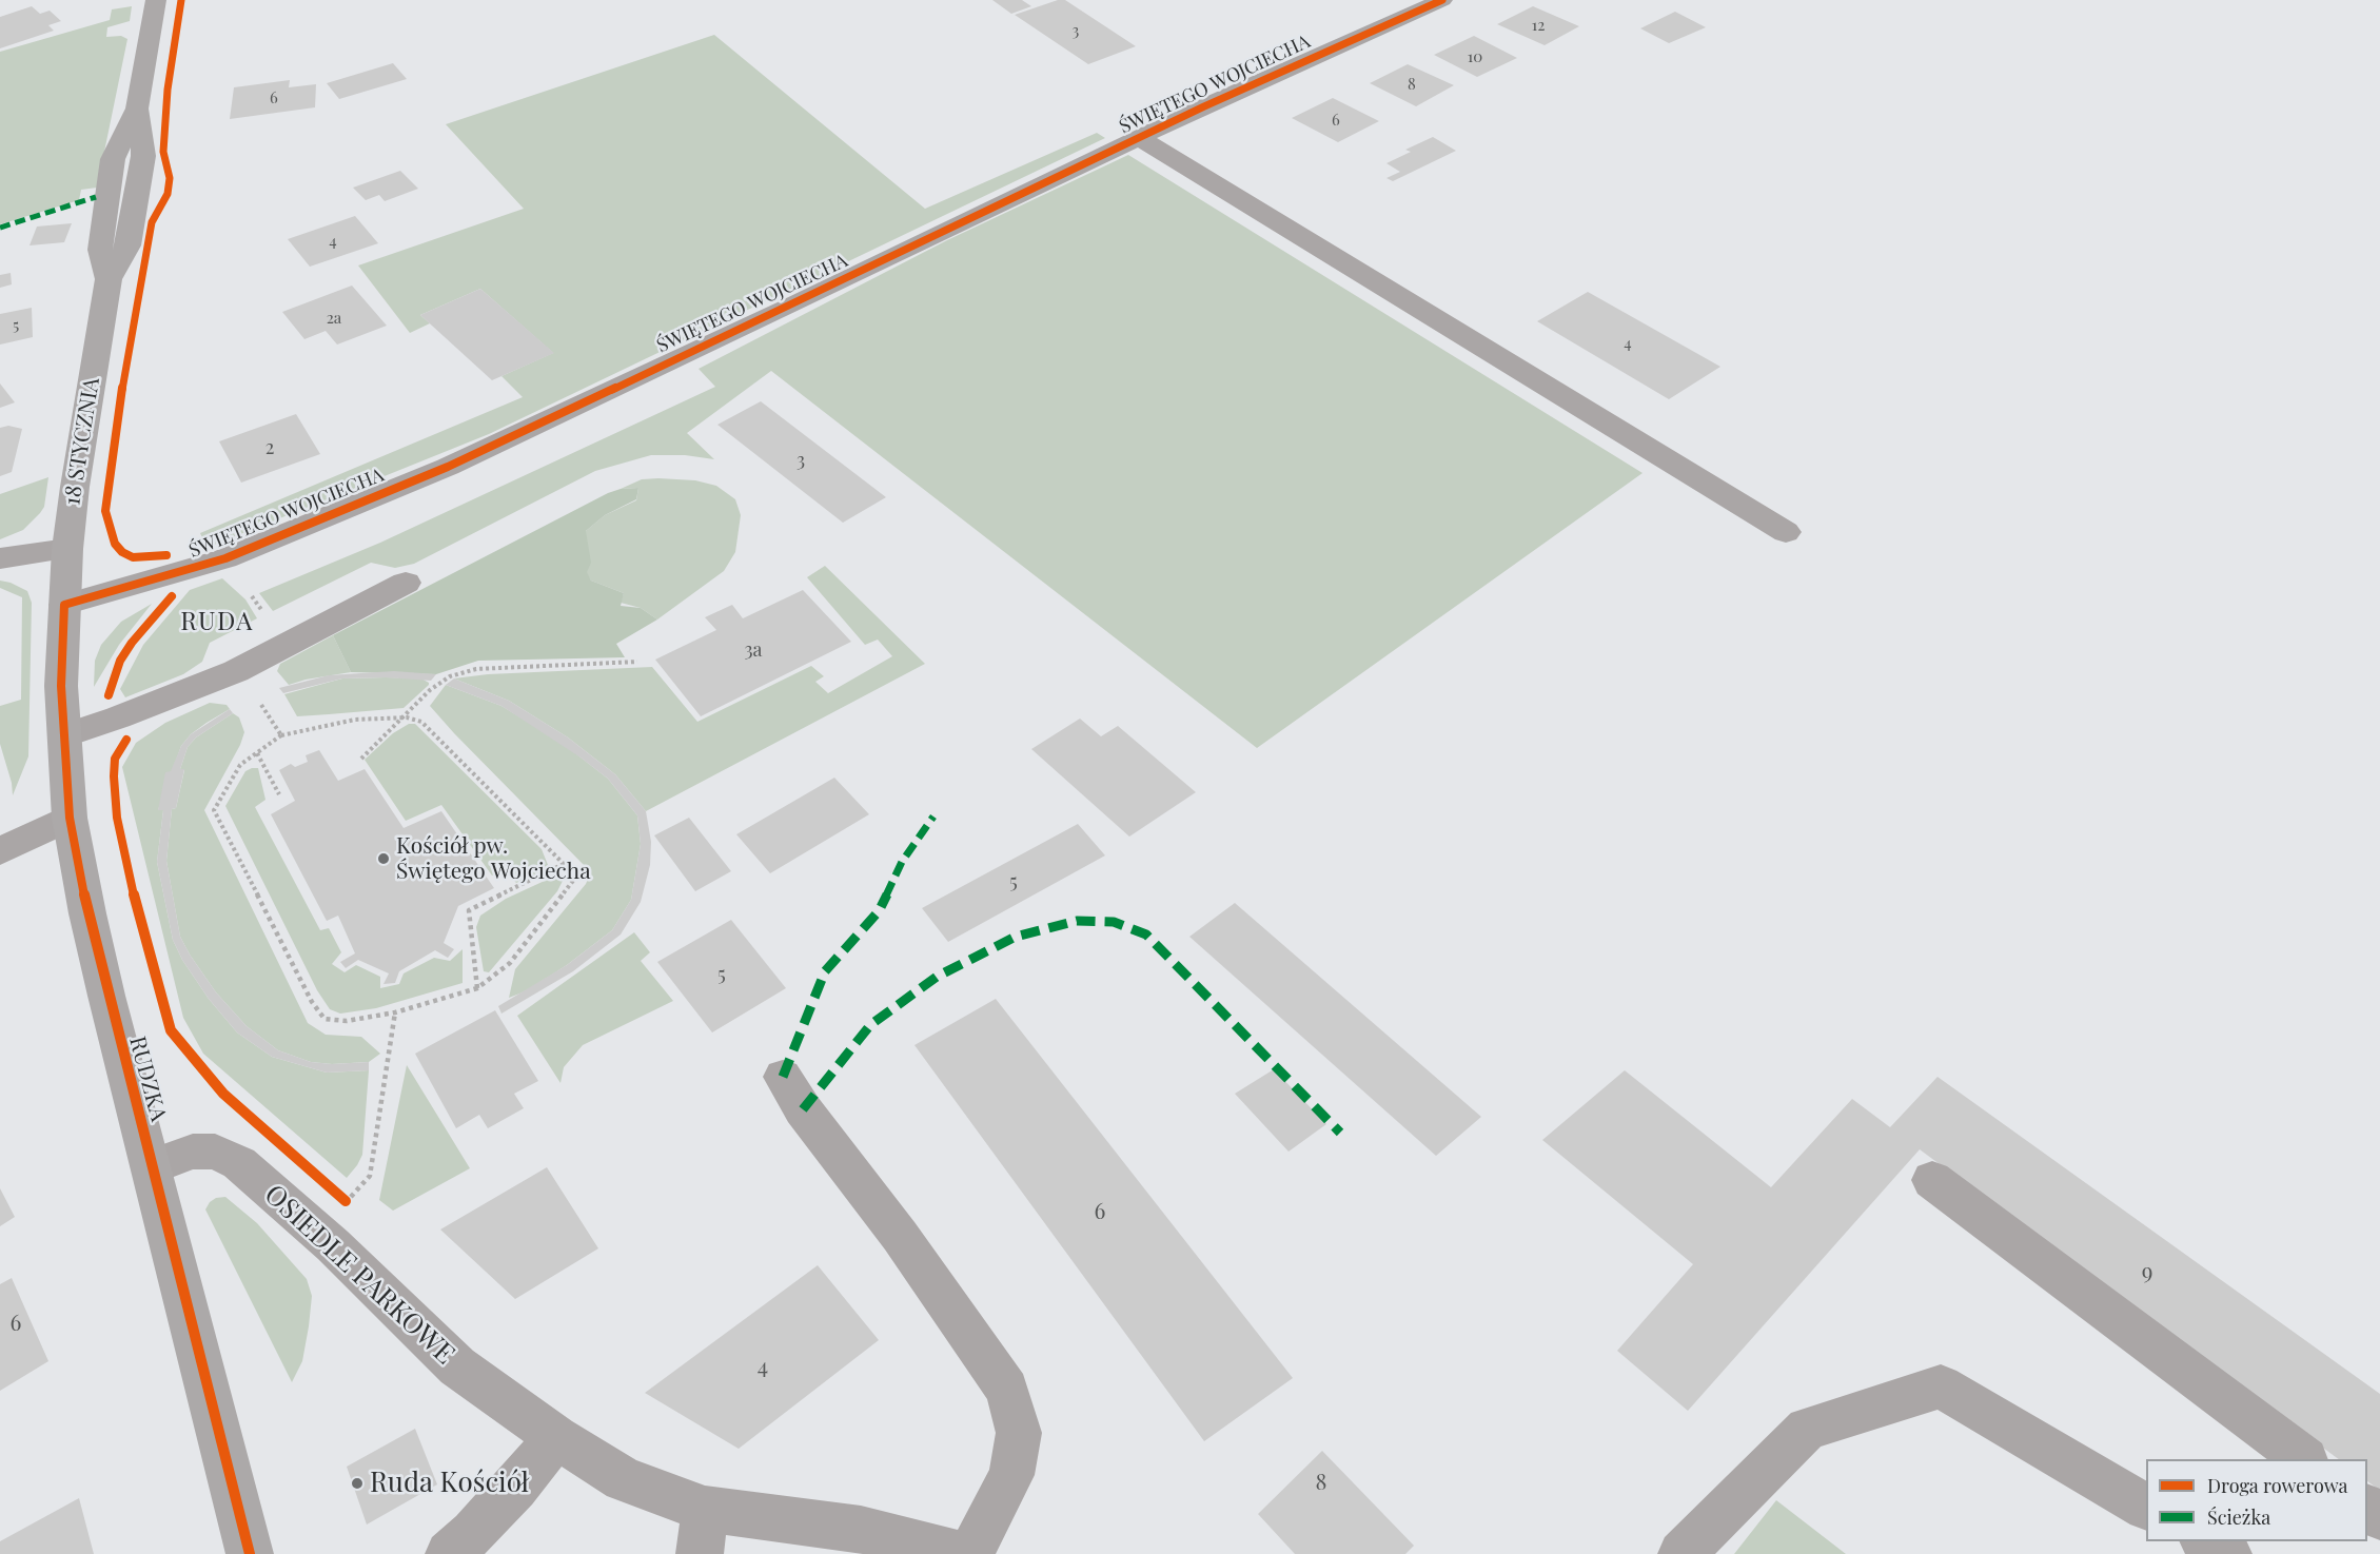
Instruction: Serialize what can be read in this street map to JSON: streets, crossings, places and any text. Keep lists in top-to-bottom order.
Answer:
{
  "streets": {
    "main road": ["18 STYCZNIA", "RUDZKA"],
    "street": ["ŚWIĘTEGO WOJCIECHA", "OSIEDLE PARKOWE"]
  },
  "crossings": [
    ["ŚWIĘTEGO WOJCIECHA", "18 STYCZNIA"],
    ["ŚWIĘTEGO WOJCIECHA", "RUDZKA"],
    ["18 STYCZNIA", "RUDZKA"],
    ["RUDZKA", "OSIEDLE PARKOWE"]
  ],
  "districts": ["RUDA"],
  "places": ["Kościół pw. Świętego Wojciecha", "Ruda Kościół"],
  "house_numbers": [
    "12",
    "3",
    "10",
    "8",
    "6",
    "6",
    "4",
    "2a",
    "5",
    "4",
    "2",
    "3",
    "3a",
    "5",
    "5",
    "6",
    "9",
    "6",
    "4",
    "8"
  ],
  "legend": ["Droga rowerowa", "Ścieżka"]
}
